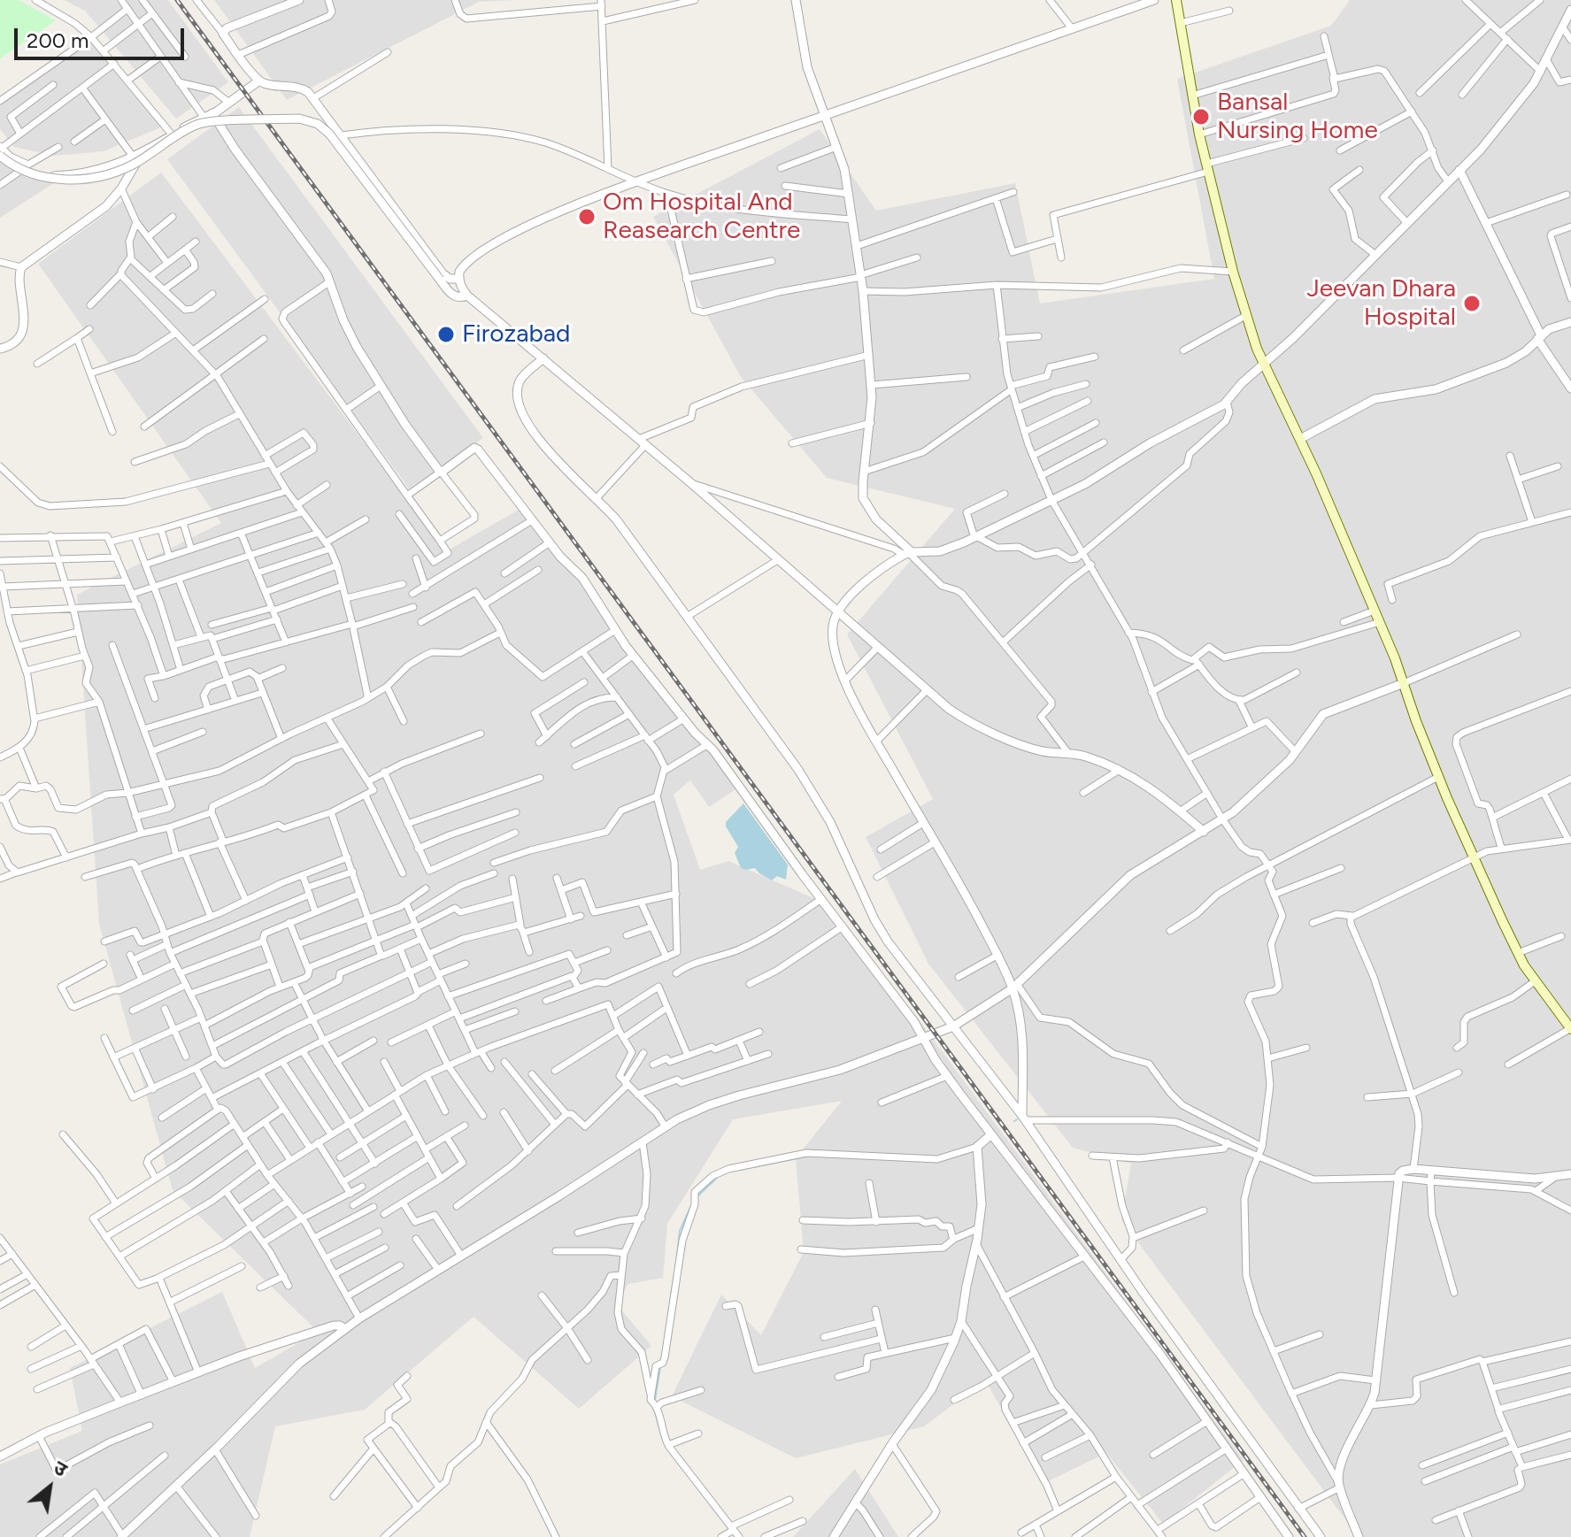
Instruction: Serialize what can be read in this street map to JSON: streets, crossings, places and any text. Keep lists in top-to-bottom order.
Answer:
{
  "places": [
    "Bansal Nursing Home",
    "Om Hospital And Reasearch Centre",
    "Jeevan Dhara Hospital",
    "Firozabad"
  ],
  "scale_bar": "200 m",
  "north": "top right"
}
